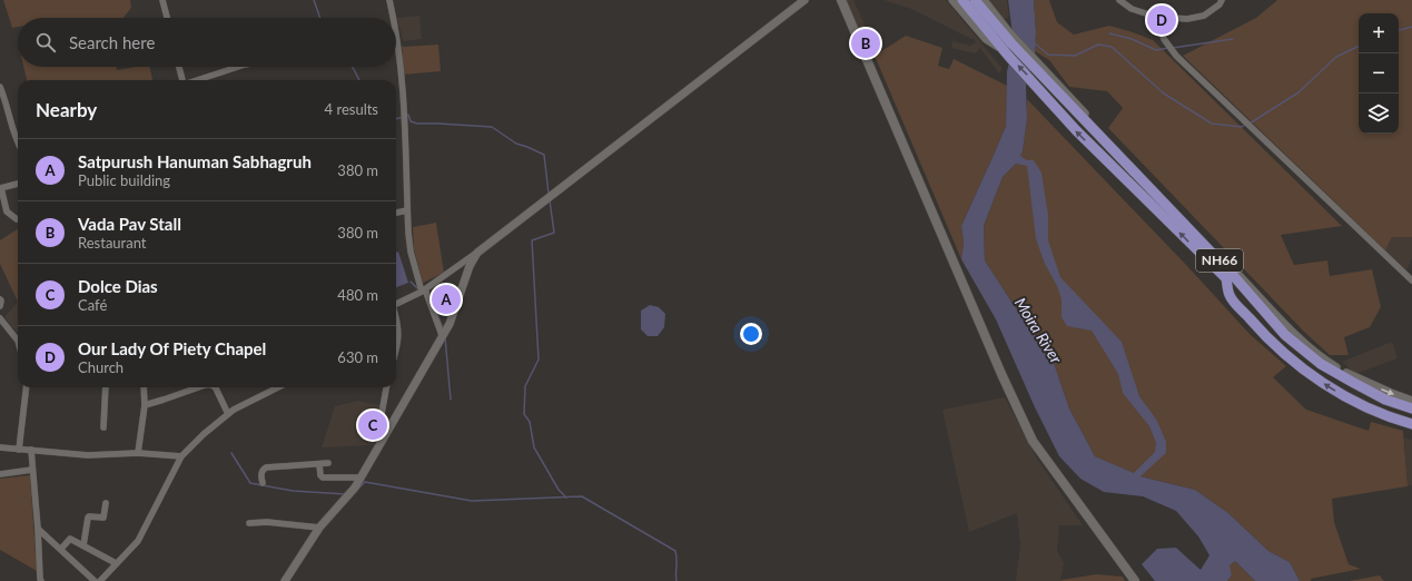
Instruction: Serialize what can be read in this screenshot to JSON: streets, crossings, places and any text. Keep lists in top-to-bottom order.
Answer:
{
  "streets": {
    "highway": ["NH66"]
  },
  "water": ["Moira River"],
  "page": {
    "pins": [
      "D",
      "B",
      "A",
      "C"
    ],
    "map_buttons": ["+", "−"],
    "search": "Search here",
    "heading": ["Nearby", "4 results"],
    "list": [
      {
        "mark": "A",
        "name": "Satpurush Hanuman Sabhagruh",
        "note": "Public building",
        "value": "380 m"
      },
      {
        "mark": "B",
        "name": "Vada Pav Stall",
        "note": "Restaurant",
        "value": "380 m"
      },
      {
        "mark": "C",
        "name": "Dolce Dias",
        "note": "Café",
        "value": "480 m"
      },
      {
        "mark": "D",
        "name": "Our Lady Of Piety Chapel",
        "note": "Church",
        "value": "630 m"
      }
    ]
  }
}
